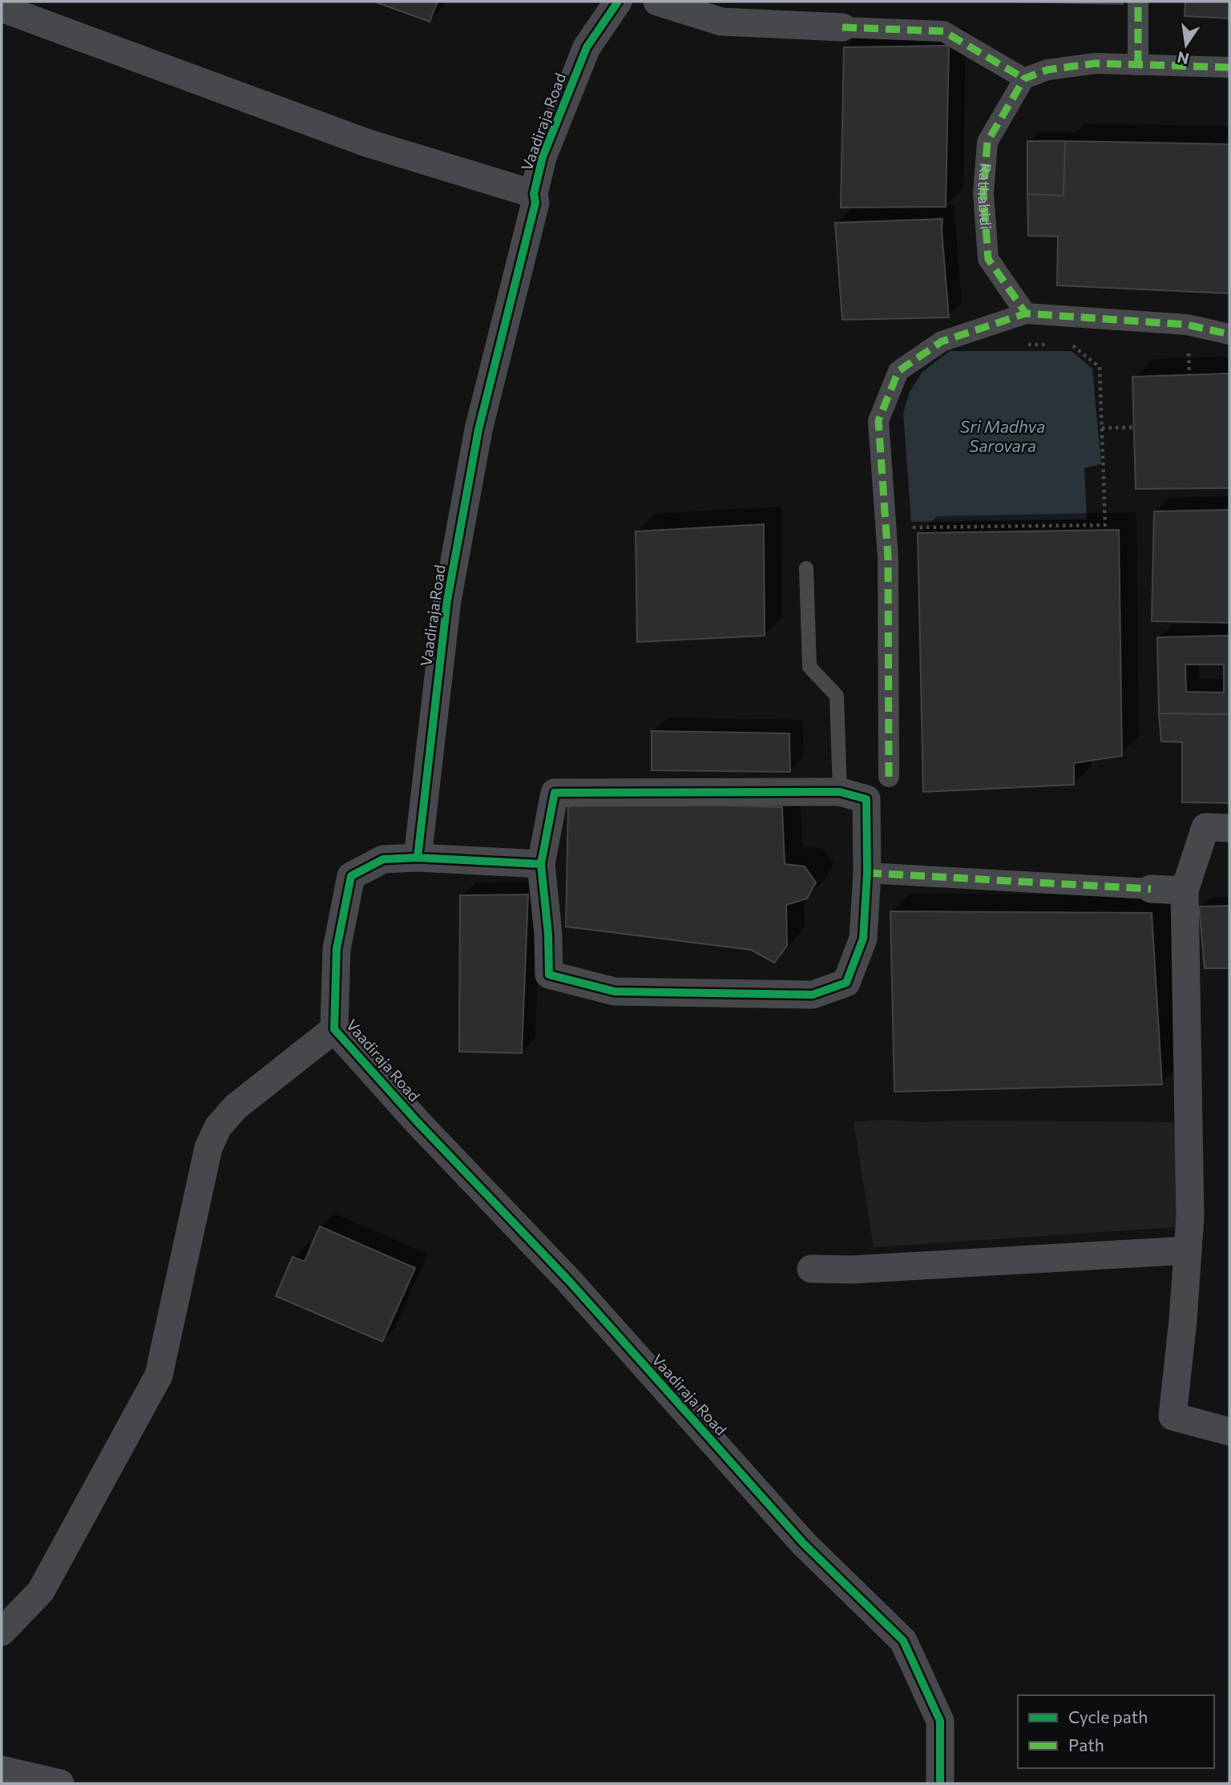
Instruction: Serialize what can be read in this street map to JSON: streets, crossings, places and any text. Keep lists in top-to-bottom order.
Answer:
{
  "streets": {
    "street": ["Vaadiraja Road", "Rathabidi"]
  },
  "water": ["Sri Madhva Sarovara"],
  "legend": ["Cycle path", "Path"],
  "north": "bottom"
}
